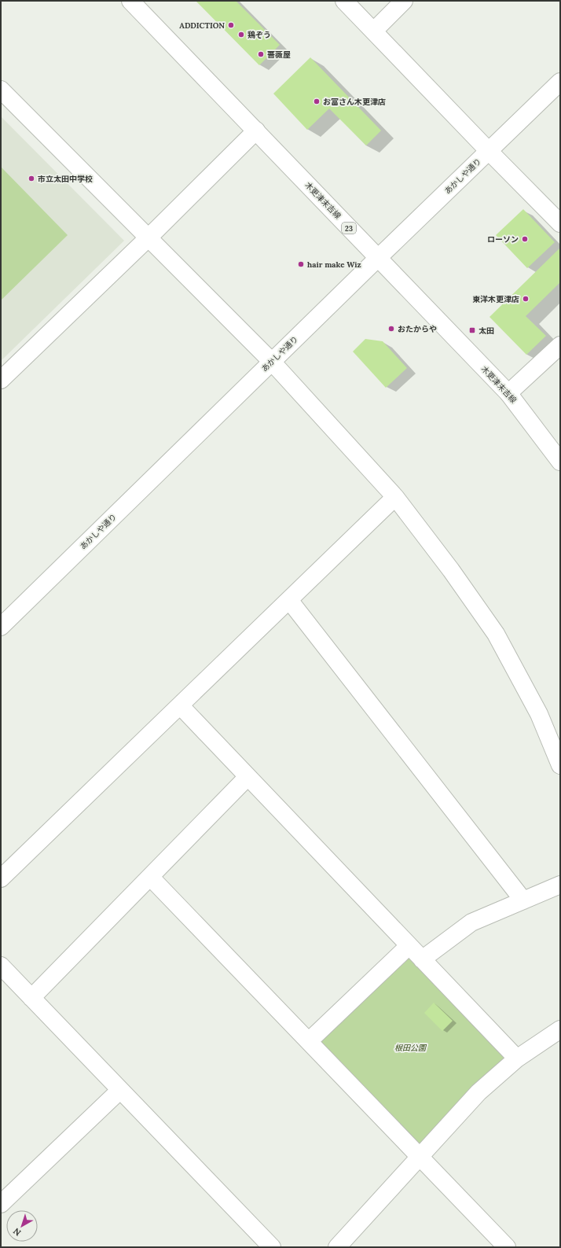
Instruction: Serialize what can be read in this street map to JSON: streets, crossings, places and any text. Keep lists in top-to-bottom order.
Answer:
{
  "streets": {
    "street": ["あかしや通り", "木更津末吉線", "23"]
  },
  "crossings": [
    ["あかしや通り", "木更津末吉線"]
  ],
  "parks": ["根田公園"],
  "places": {
    "other": [
      "ADDICTION",
      "鶏ぞう",
      "薔薇屋",
      "お富さん木更津店",
      "市立太田中学校",
      "ローソン",
      "hair make Wiz",
      "東洋木更津店",
      "おたからや"
    ],
    "transit": ["太田"]
  },
  "north": "bottom left"
}
